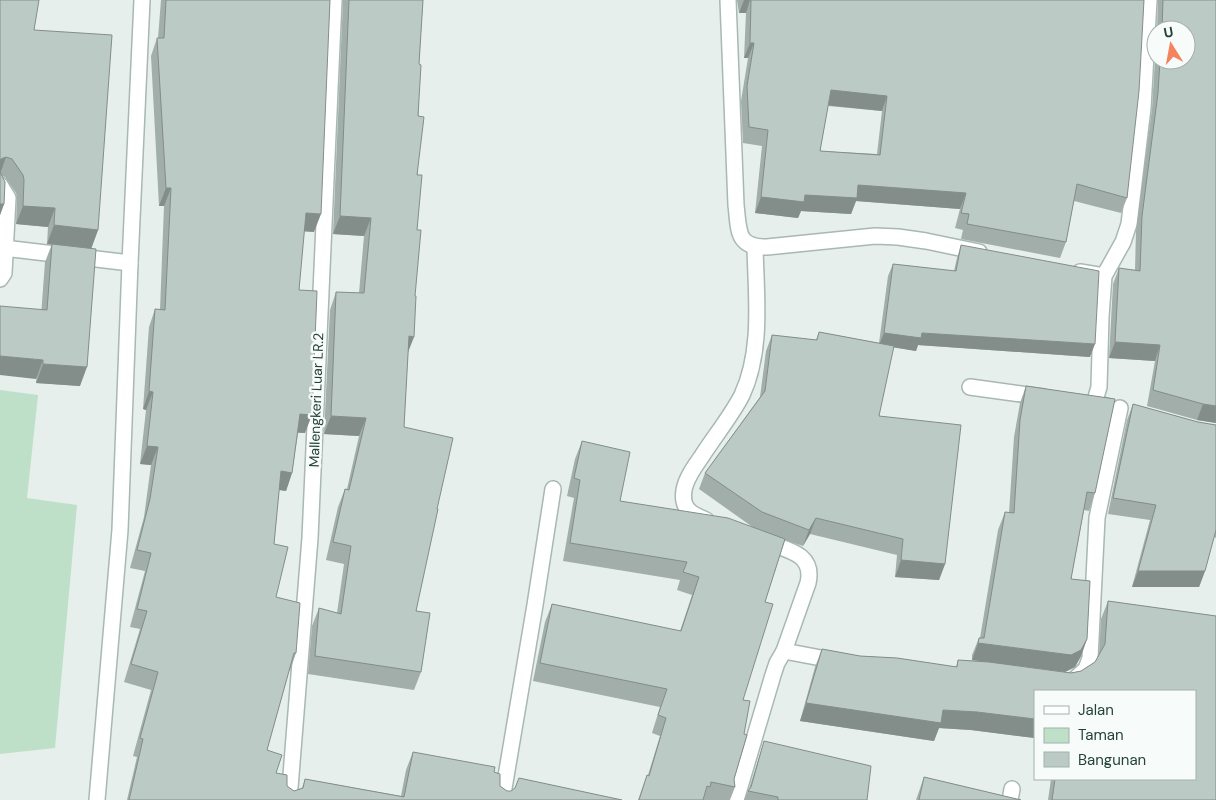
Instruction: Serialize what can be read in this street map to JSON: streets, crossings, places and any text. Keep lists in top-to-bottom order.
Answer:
{
  "streets": {
    "street": ["Mallengkeri Luar LR.2"]
  },
  "legend": ["Jalan", "Taman", "Bangunan"],
  "north": "top"
}
